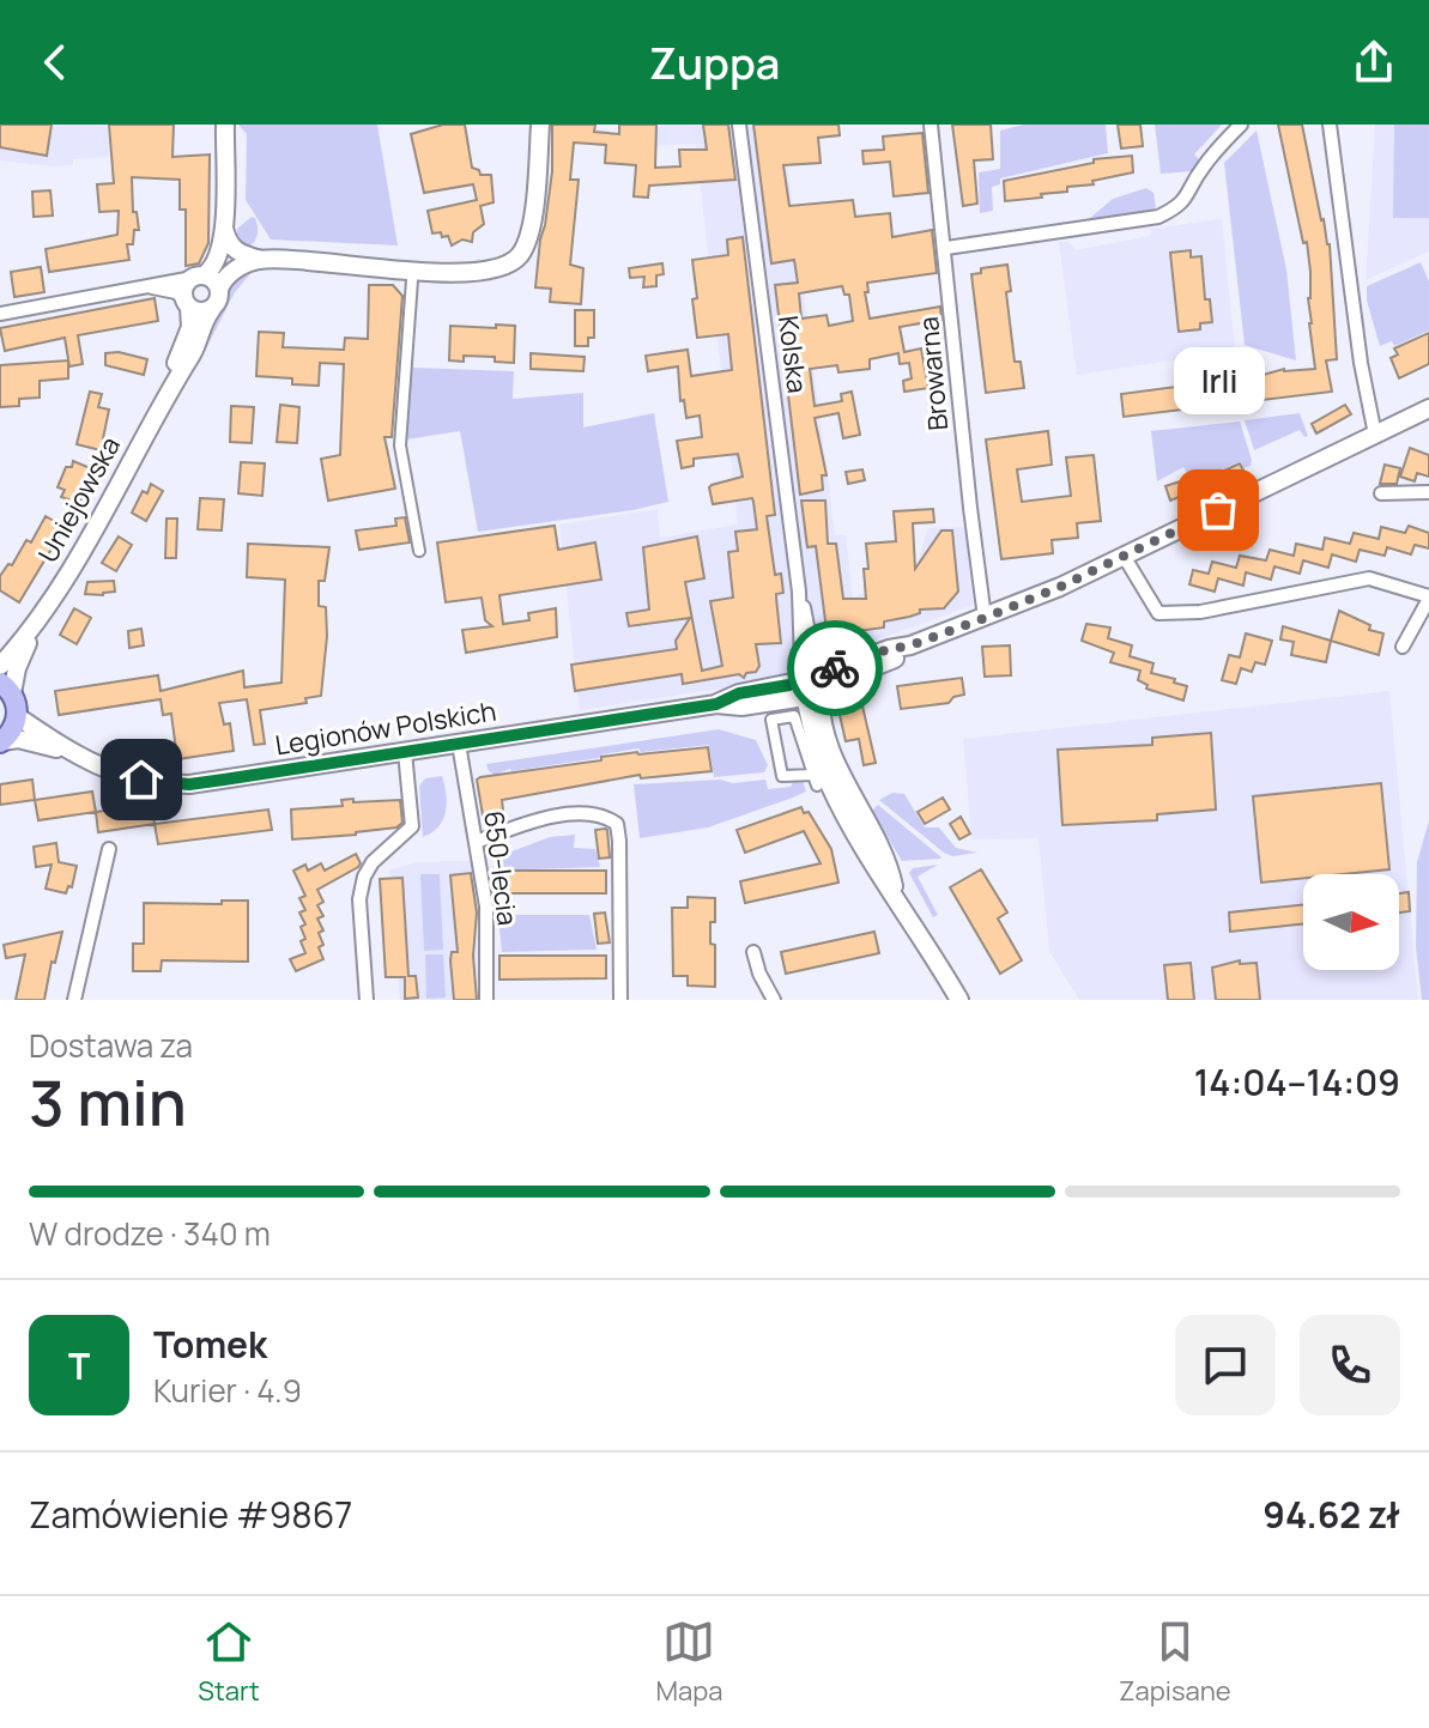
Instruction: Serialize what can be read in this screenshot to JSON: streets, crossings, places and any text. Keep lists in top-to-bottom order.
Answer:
{
  "streets": {
    "street": [
      "Kolska",
      "Browarna",
      "Uniejowska",
      "Legionów Polskich",
      "650-lecia"
    ]
  },
  "crossings": [
    ["Kolska", "Legionów Polskich"],
    ["Browarna", "Legionów Polskich"],
    ["Legionów Polskich", "650-lecia"]
  ],
  "places": ["Irli"],
  "north": "right",
  "page": {
    "header": "Zuppa",
    "bubble": "Irli",
    "heading": ["3 min", "Dostawa za", "14:04–14:09"],
    "panel": [
      "Tomek",
      "Kurier · 4.9",
      "Zamówienie #9867",
      "94.62 zł"
    ],
    "bar": "W drodze · 340 m",
    "round": "T",
    "tabs": ["Start", "Mapa", "Zapisane"]
  }
}
